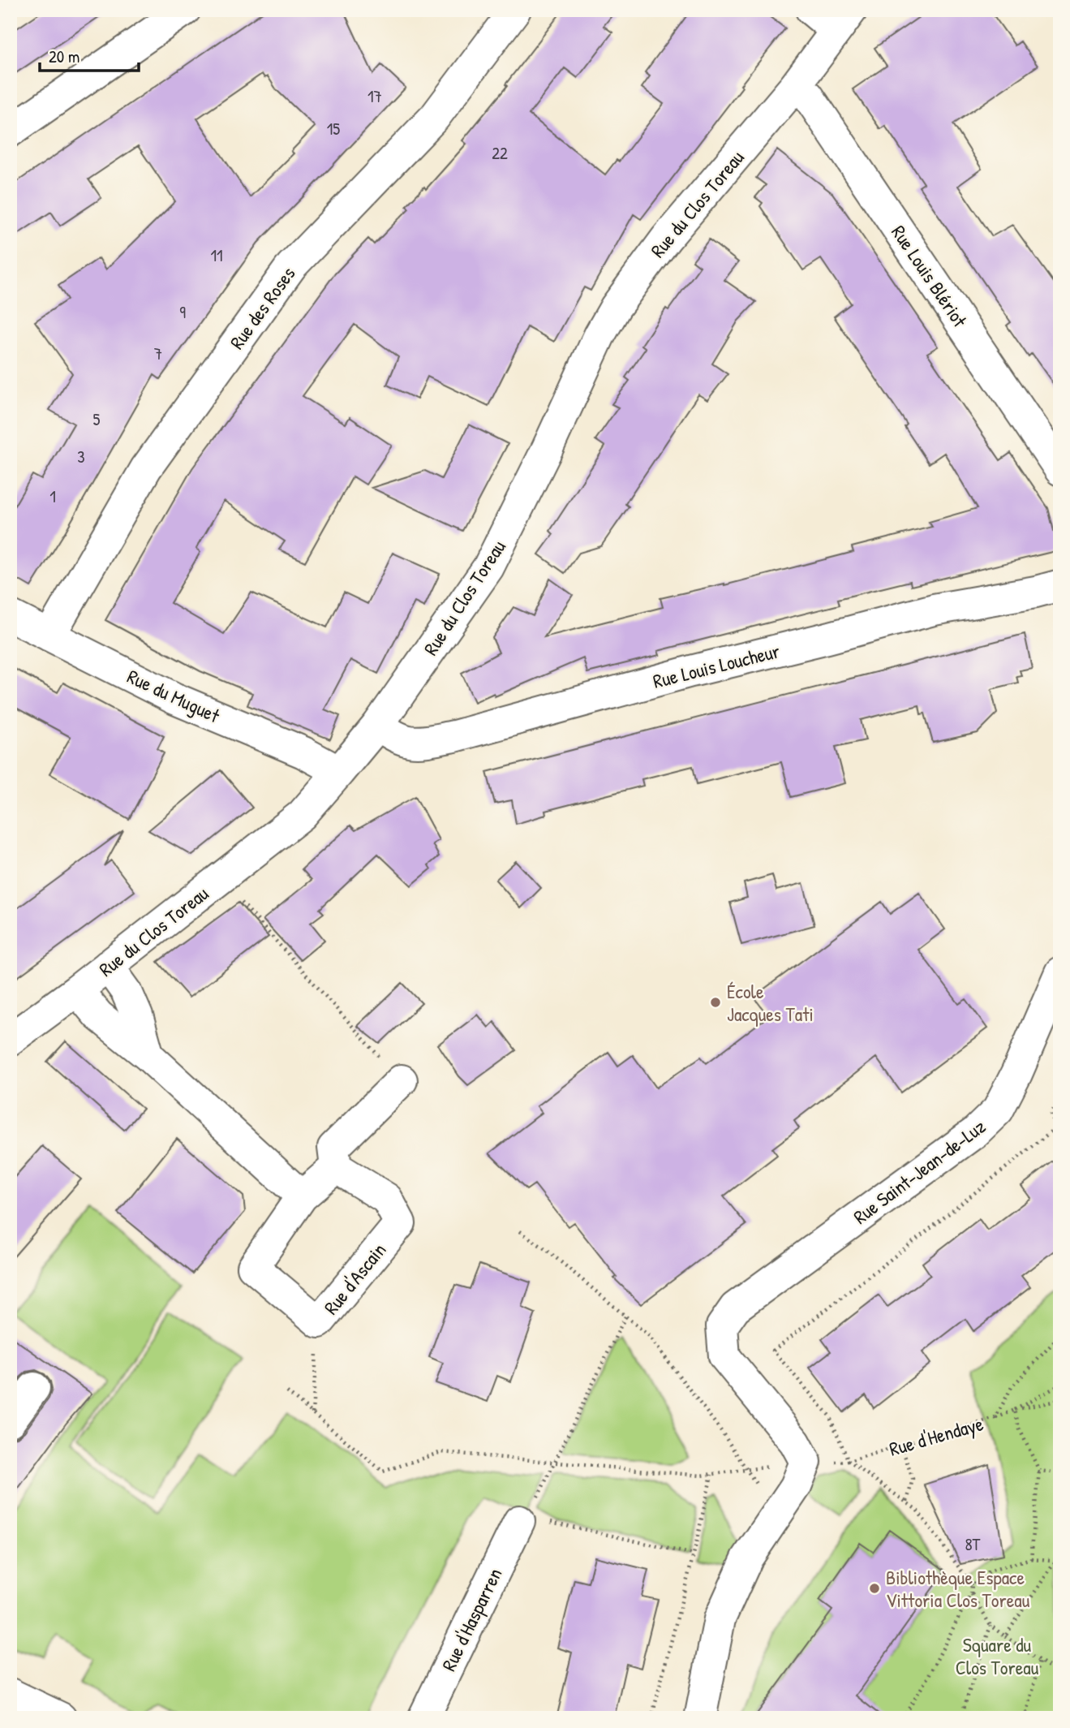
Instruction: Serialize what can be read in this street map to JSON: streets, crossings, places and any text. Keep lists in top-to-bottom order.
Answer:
{
  "streets": {
    "street": [
      "Rue du Clos Toreau",
      "Rue Louis Blériot",
      "Rue des Roses",
      "Rue Louis Loucheur",
      "Rue du Muguet",
      "Rue Saint-Jean-de-Luz",
      "Rue d'Ascain",
      "Rue d'Hasparren"
    ],
    "path": ["Rue d'Hendaye"]
  },
  "crossings": [
    ["Rue du Clos Toreau", "Rue Louis Blériot"],
    ["Rue du Clos Toreau", "Rue Louis Loucheur"],
    ["Rue du Clos Toreau", "Rue du Muguet"],
    ["Rue des Roses", "Rue du Muguet"],
    ["Rue Saint-Jean-de-Luz", "Rue d'Hendaye"]
  ],
  "parks": ["Square du Clos Toreau"],
  "places": ["École Jacques Tati", "Bibliothèque Espace Vittoria Clos Toreau"],
  "house_numbers": [
    "17",
    "15",
    "22",
    "11",
    "9",
    "7",
    "5",
    "3",
    "1",
    "8T"
  ],
  "scale_bar": "20 m"
}
